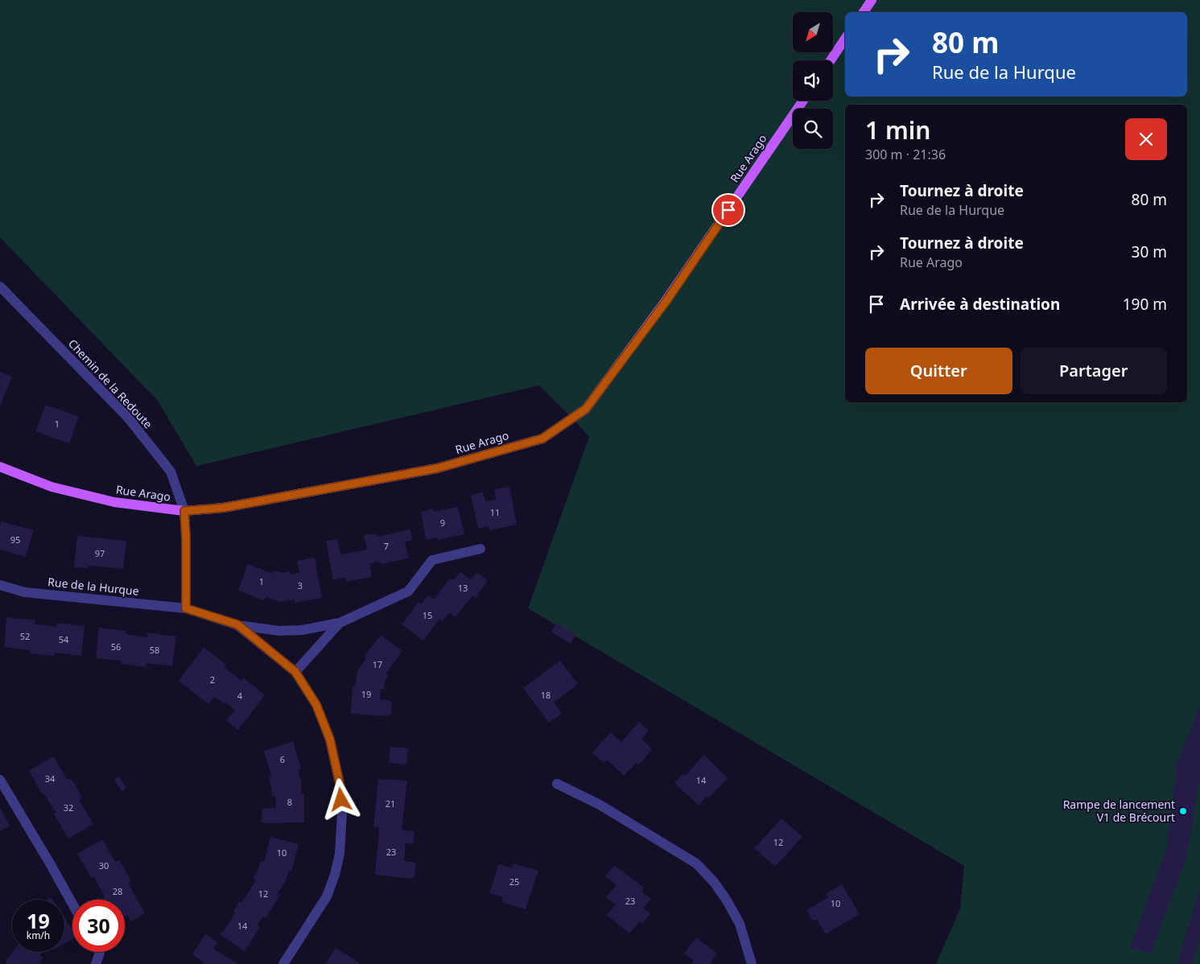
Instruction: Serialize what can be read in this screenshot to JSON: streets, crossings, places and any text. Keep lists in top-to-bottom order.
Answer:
{
  "streets": {
    "main road": ["Rue Arago"],
    "street": ["Chemin de la Redoute", "Rue de la Hurque"]
  },
  "crossings": [
    ["Rue Arago", "Chemin de la Redoute"]
  ],
  "places": ["Rampe de lancement V1 de Brécourt"],
  "house_numbers": [
    "1",
    "11",
    "9",
    "95",
    "7",
    "97",
    "1",
    "3",
    "13",
    "15",
    "52",
    "54",
    "56",
    "58",
    "17",
    "2",
    "19",
    "18",
    "4",
    "6",
    "34",
    "14",
    "8",
    "21",
    "32",
    "12",
    "23",
    "10",
    "30",
    "25",
    "28",
    "12",
    "23",
    "10",
    "14"
  ],
  "north": "bottom left",
  "page": {
    "turn": ["80 m", "Rue de la Hurque"],
    "heading": ["1 min", "300 m · 21:36"],
    "list": [
      {
        "name": "Tournez à droite",
        "note": "Rue de la Hurque",
        "value": "80 m"
      },
      {
        "name": "Tournez à droite",
        "note": "Rue Arago",
        "value": "30 m"
      },
      {
        "name": "Arrivée à destination",
        "value": "190 m"
      }
    ],
    "buttons": ["Quitter", "Partager"],
    "speed": "19 km/h",
    "limit": "30"
  }
}
